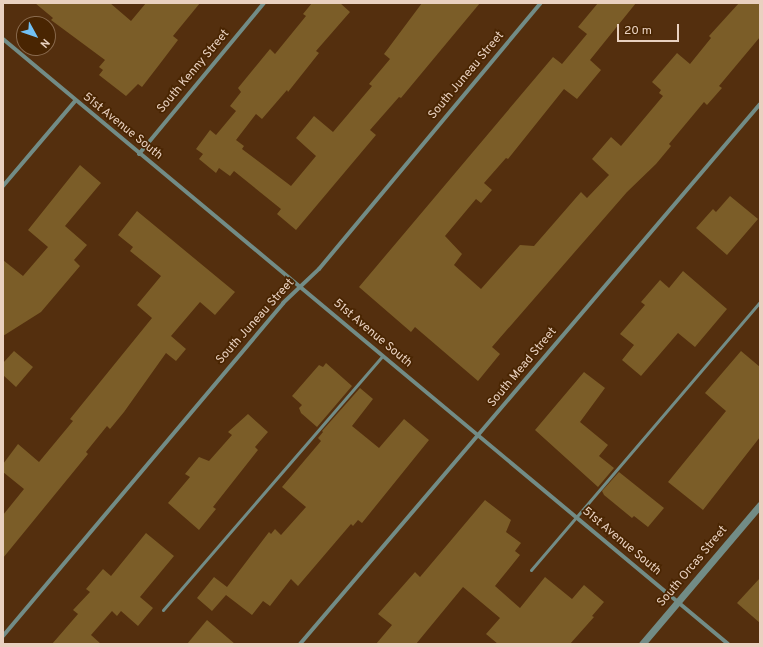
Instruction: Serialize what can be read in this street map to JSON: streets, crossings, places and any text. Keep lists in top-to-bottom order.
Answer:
{
  "streets": {
    "street": [
      "South Kenny Street",
      "South Juneau Street",
      "51st Avenue South",
      "South Mead Street",
      "South Orcas Street"
    ]
  },
  "crossings": [
    ["South Kenny Street", "51st Avenue South"],
    ["South Juneau Street", "51st Avenue South"],
    ["51st Avenue South", "South Mead Street"],
    ["51st Avenue South", "South Orcas Street"]
  ],
  "scale_bar": "20 m",
  "north": "bottom right"
}
